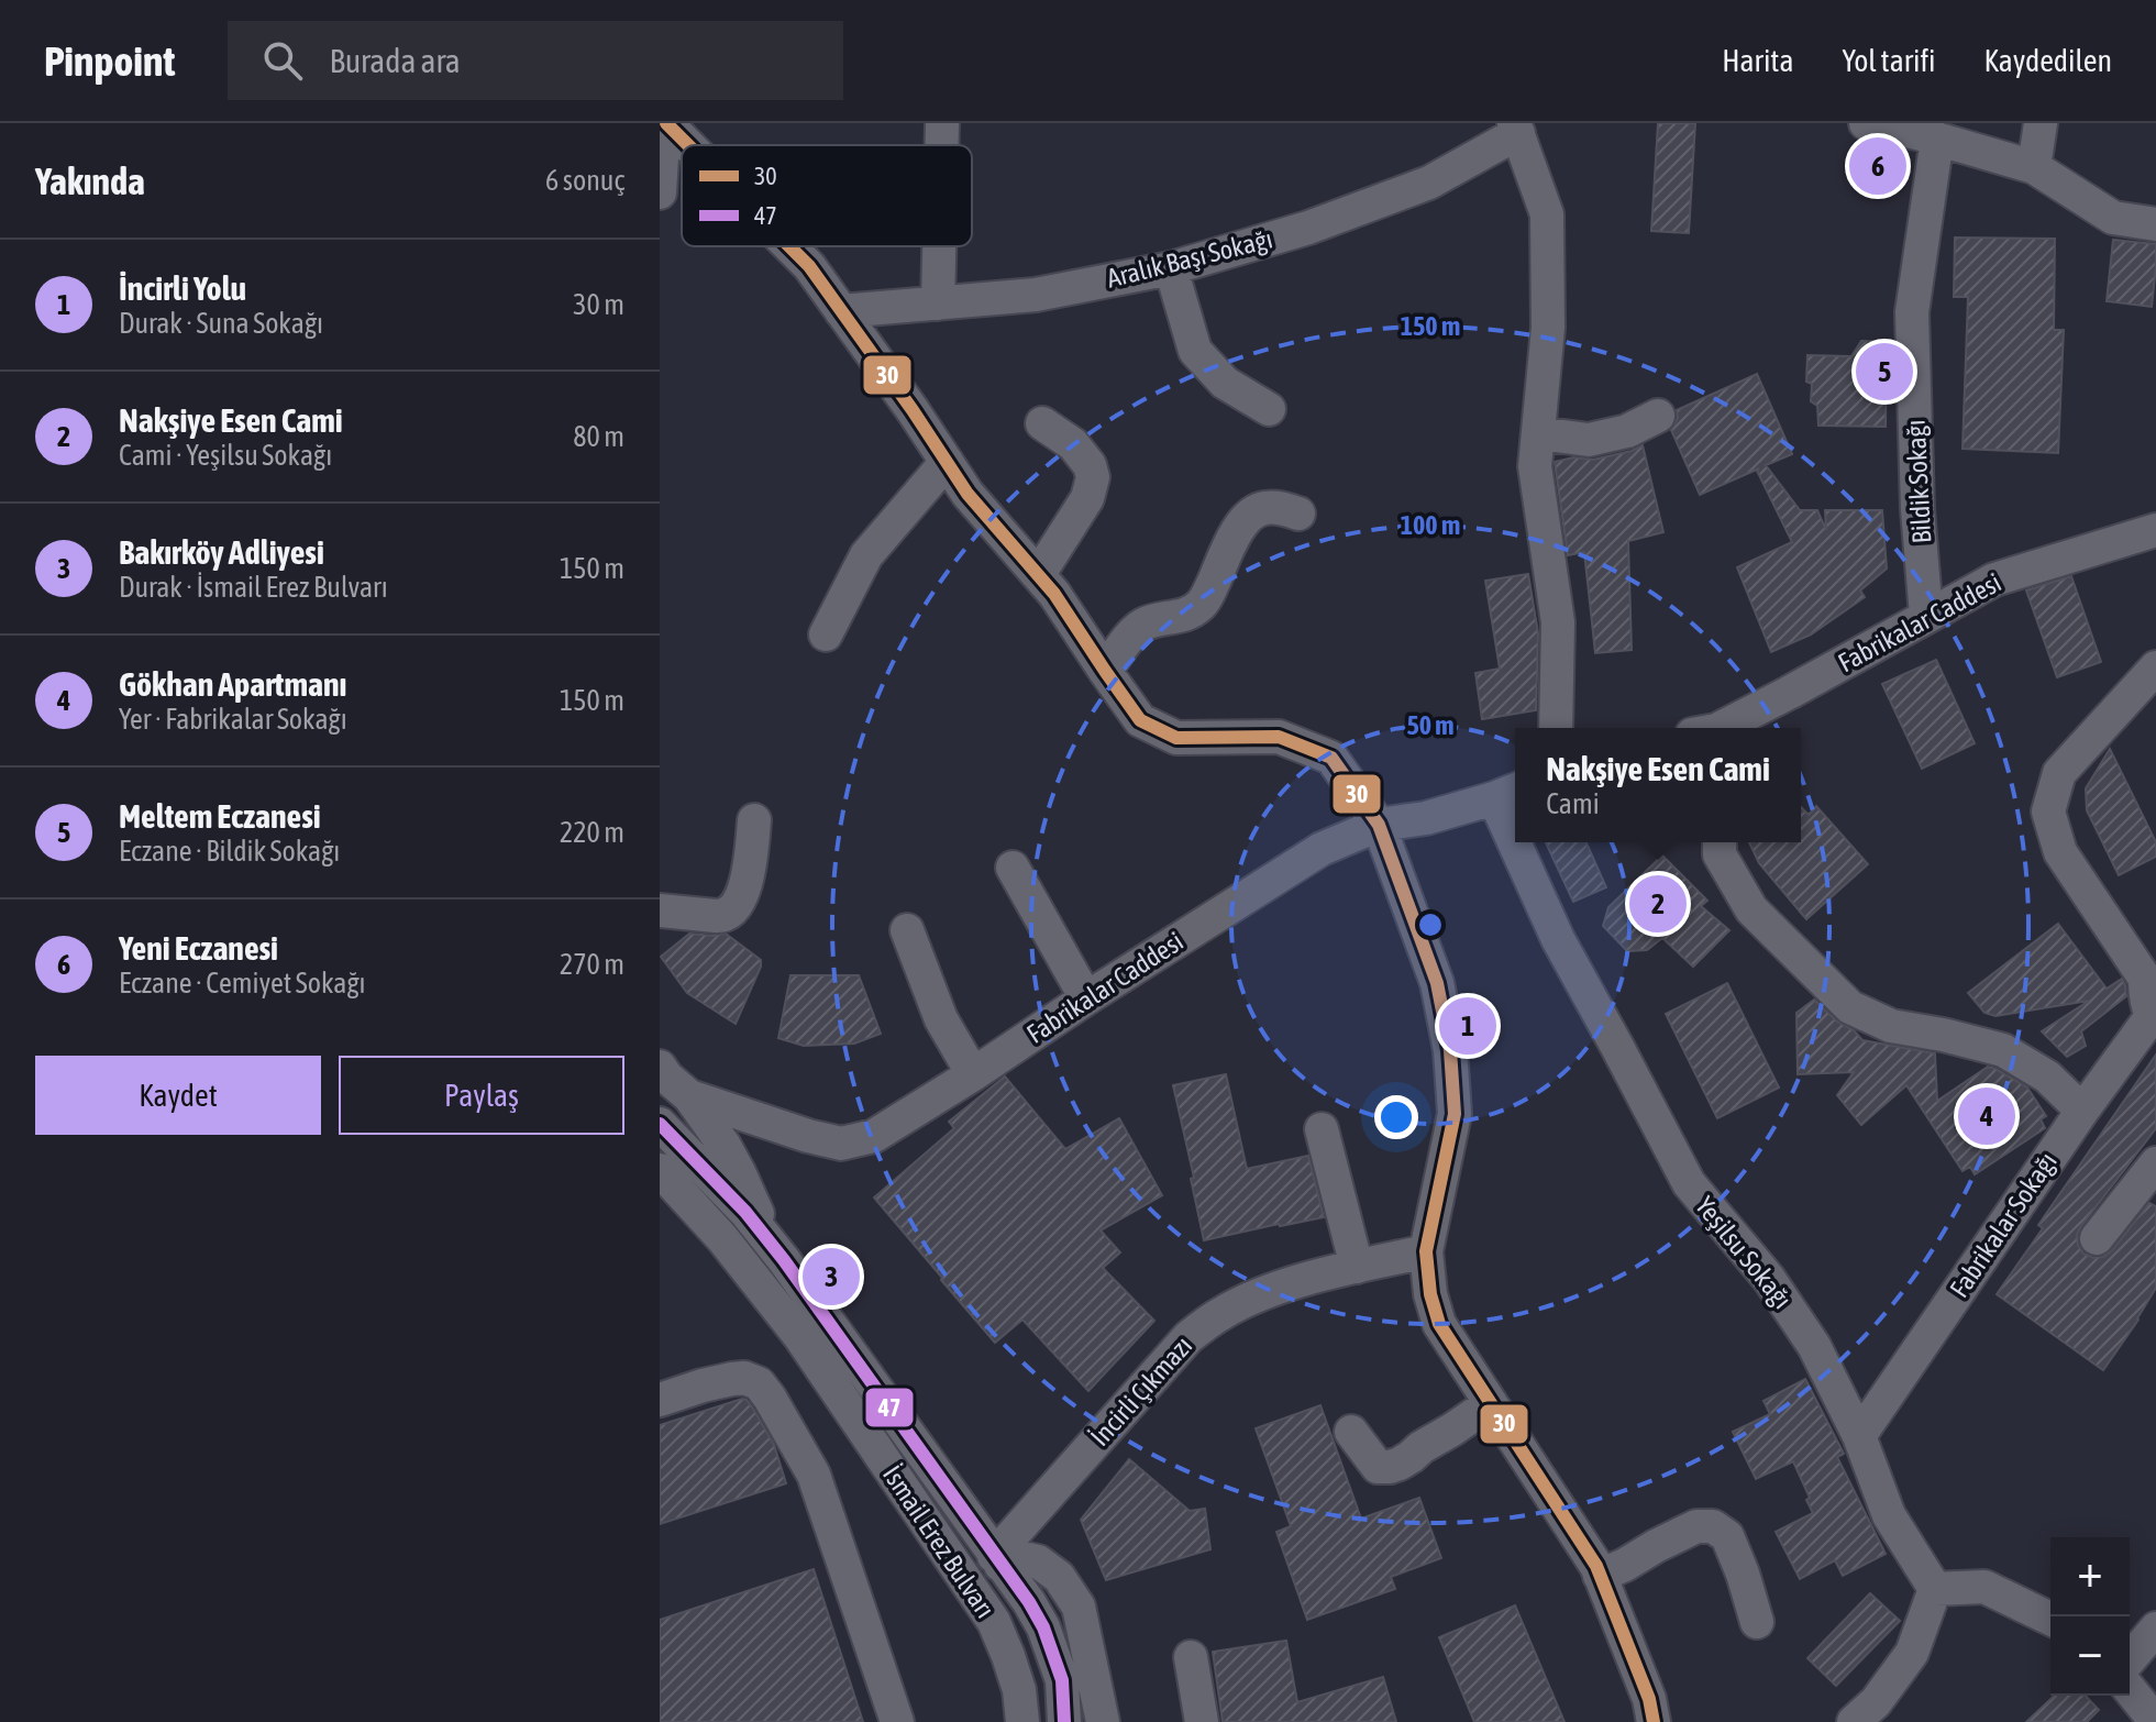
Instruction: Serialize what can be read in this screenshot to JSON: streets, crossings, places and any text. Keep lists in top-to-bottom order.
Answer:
{
  "streets": {
    "street": [
      "Aralık Başı Sokağı",
      "Bildik Sokağı",
      "Fabrikalar Caddesi",
      "Fabrikalar Sokağı",
      "Yeşilsu Sokağı",
      "İncirli Çıkmazı",
      "İsmail Erez Bulvarı"
    ]
  },
  "crossings": [
    ["Bildik Sokağı", "Fabrikalar Caddesi"],
    ["Fabrikalar Caddesi", "Yeşilsu Sokağı"],
    ["Fabrikalar Sokağı", "Yeşilsu Sokağı"],
    ["İncirli Çıkmazı", "İsmail Erez Bulvarı"]
  ],
  "lines": ["transit line 30", "transit line 47"],
  "legend": ["30", "47"],
  "page": {
    "header": "Pinpoint",
    "search": "Burada ara",
    "nav": ["Harita", "Yol tarifi", "Kaydedilen"],
    "heading": ["Yakında", "6 sonuç"],
    "pins": [
      "6",
      "5",
      "2",
      "1",
      "4",
      "3"
    ],
    "list": [
      {
        "mark": "1",
        "name": "İncirli Yolu",
        "note": "Durak · Suna Sokağı",
        "value": "30 m"
      },
      {
        "mark": "2",
        "name": "Nakşiye Esen Cami",
        "note": "Cami · Yeşilsu Sokağı",
        "value": "80 m"
      },
      {
        "mark": "3",
        "name": "Bakırköy Adliyesi",
        "note": "Durak · İsmail Erez Bulvarı",
        "value": "150 m"
      },
      {
        "mark": "4",
        "name": "Gökhan Apartmanı",
        "note": "Yer · Fabrikalar Sokağı",
        "value": "150 m"
      },
      {
        "mark": "5",
        "name": "Meltem Eczanesi",
        "note": "Eczane · Bildik Sokağı",
        "value": "220 m"
      },
      {
        "mark": "6",
        "name": "Yeni Eczanesi",
        "note": "Eczane · Cemiyet Sokağı",
        "value": "270 m"
      }
    ],
    "popup": ["Nakşiye Esen Cami", "Cami"],
    "buttons": ["Kaydet", "Paylaş"],
    "map_buttons": ["+", "−"]
  },
  "rings": ["150 m", "100 m", "50 m"]
}
